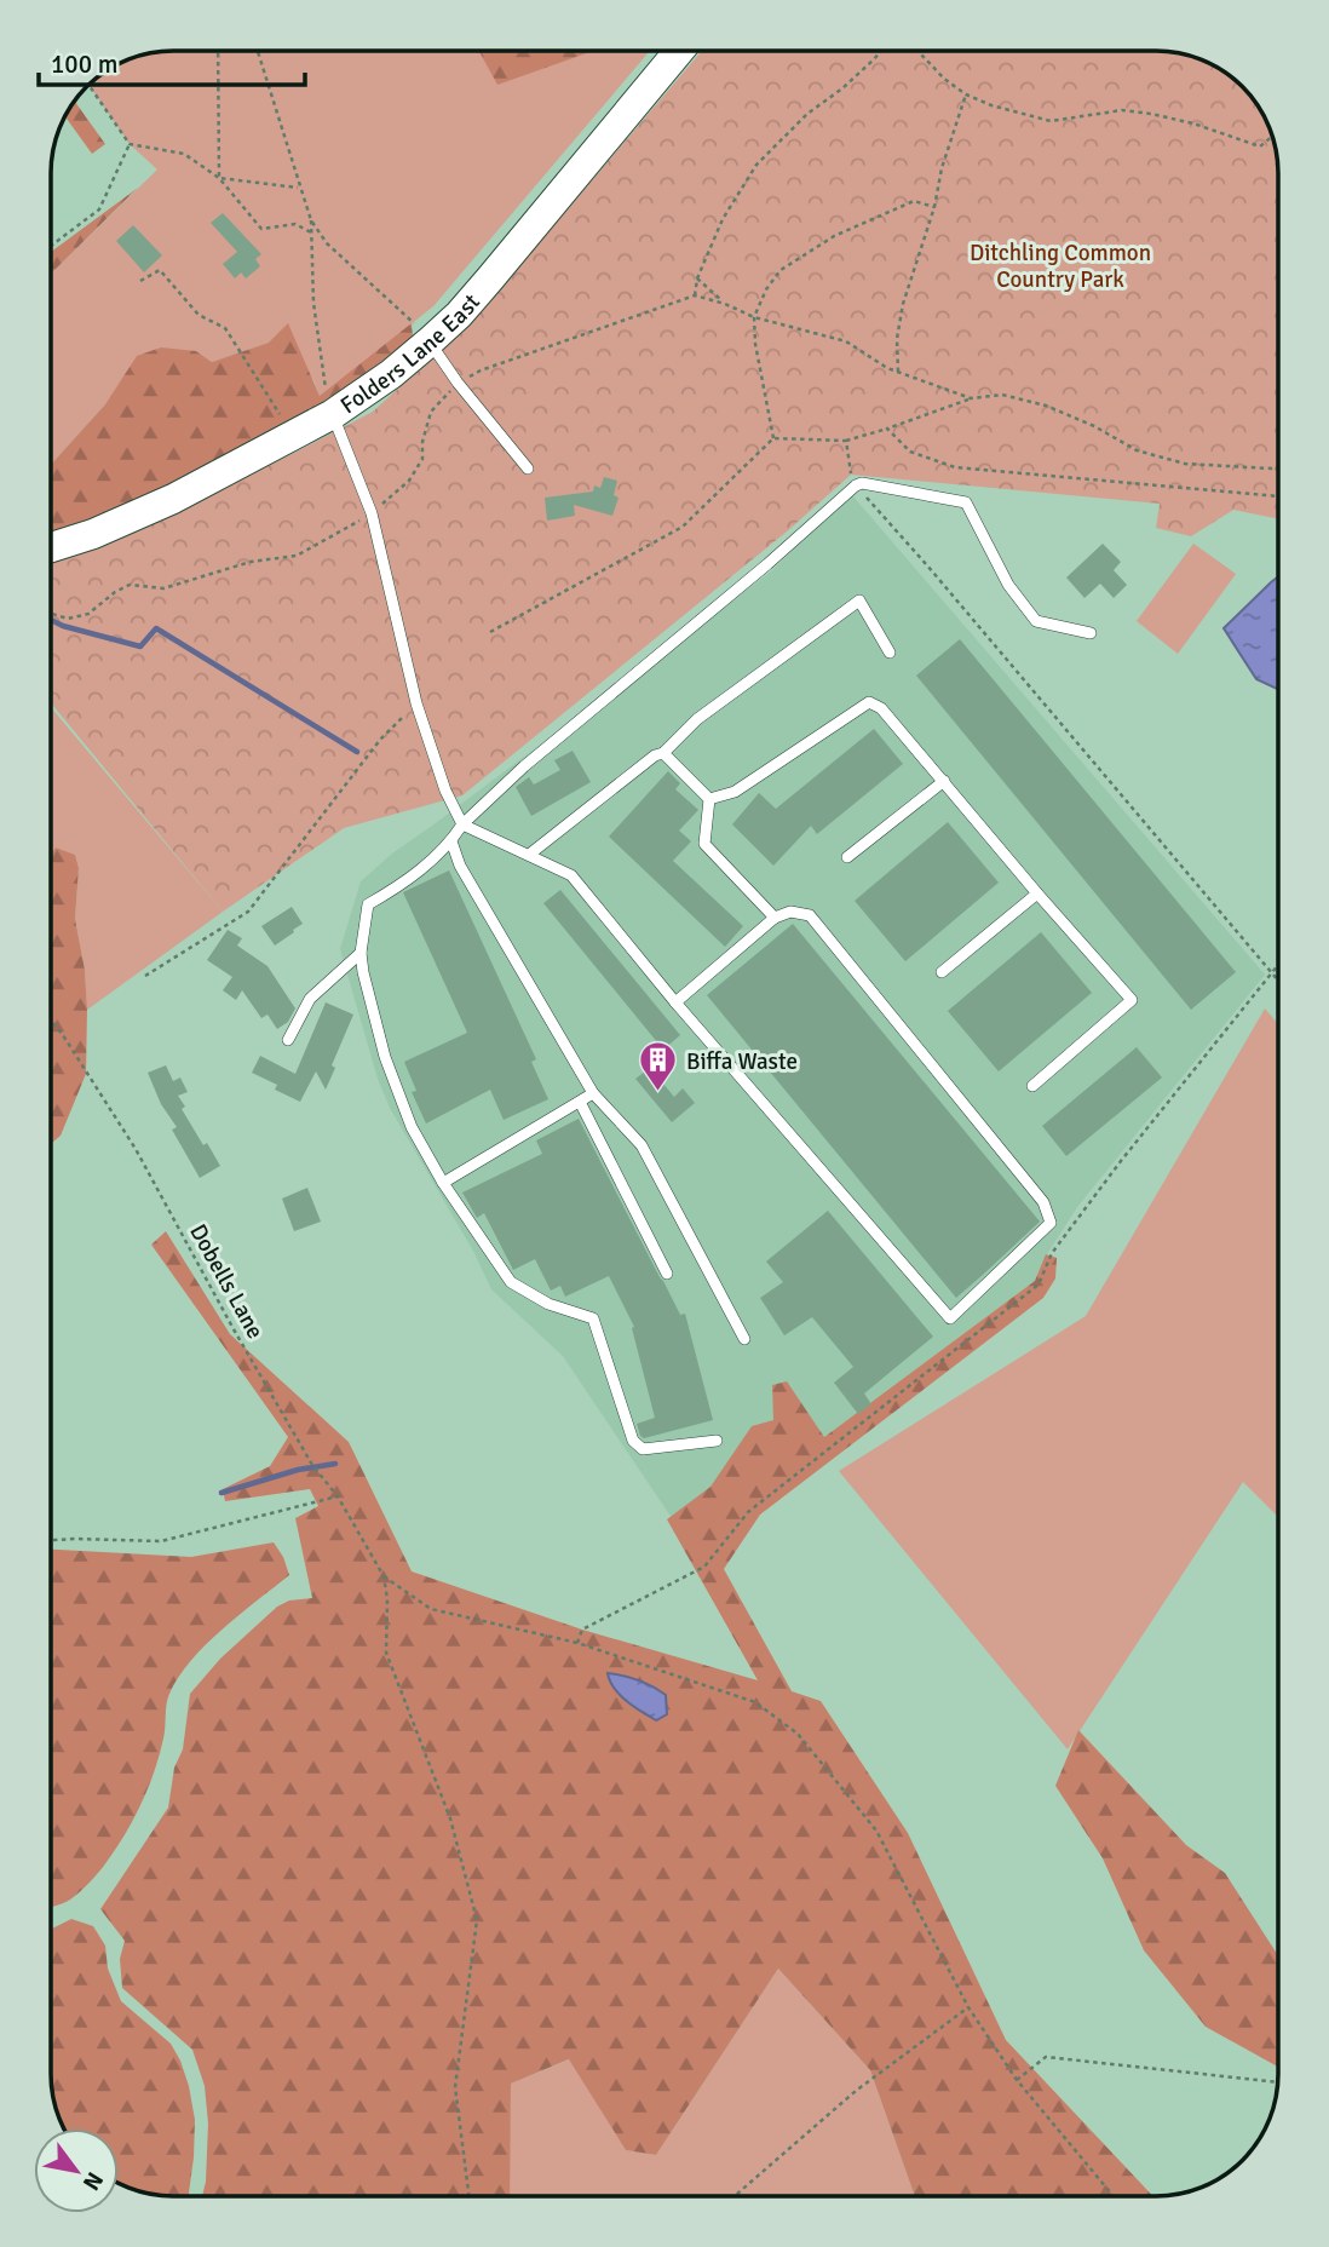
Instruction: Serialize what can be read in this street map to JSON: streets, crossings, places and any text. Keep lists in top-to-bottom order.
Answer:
{
  "streets": {
    "street": ["Folders Lane East"],
    "path": ["Dobells Lane"]
  },
  "parks": ["Ditchling Common Country Park"],
  "places": {
    "building": ["Biffa Waste"]
  },
  "scale_bar": "100 m",
  "north": "bottom right"
}
